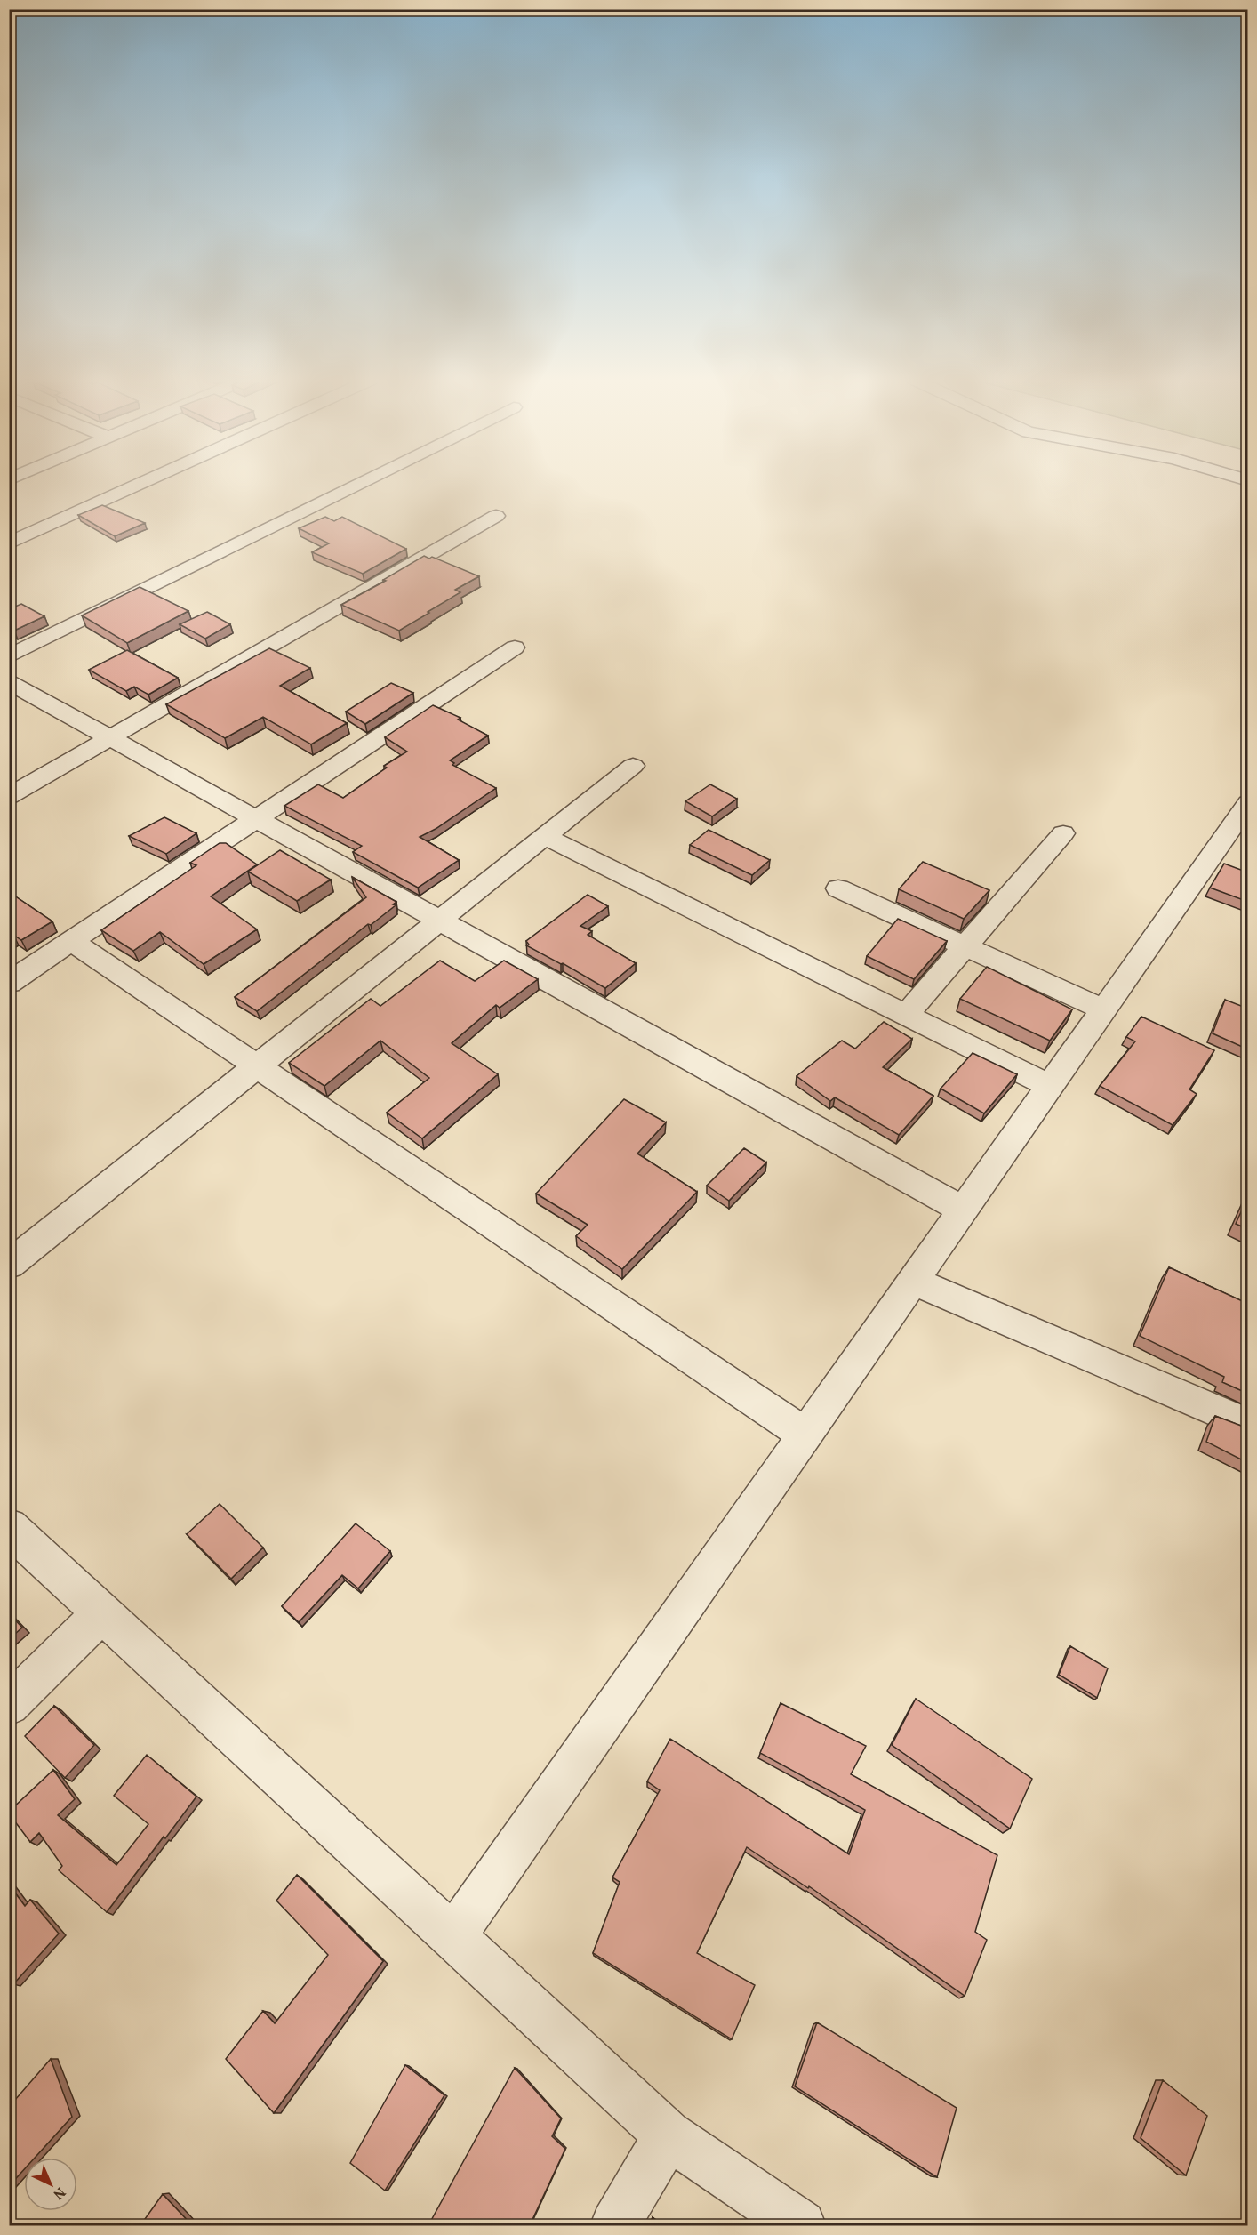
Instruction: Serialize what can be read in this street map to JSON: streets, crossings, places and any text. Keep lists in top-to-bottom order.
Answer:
{
  "north": "bottom right"
}
